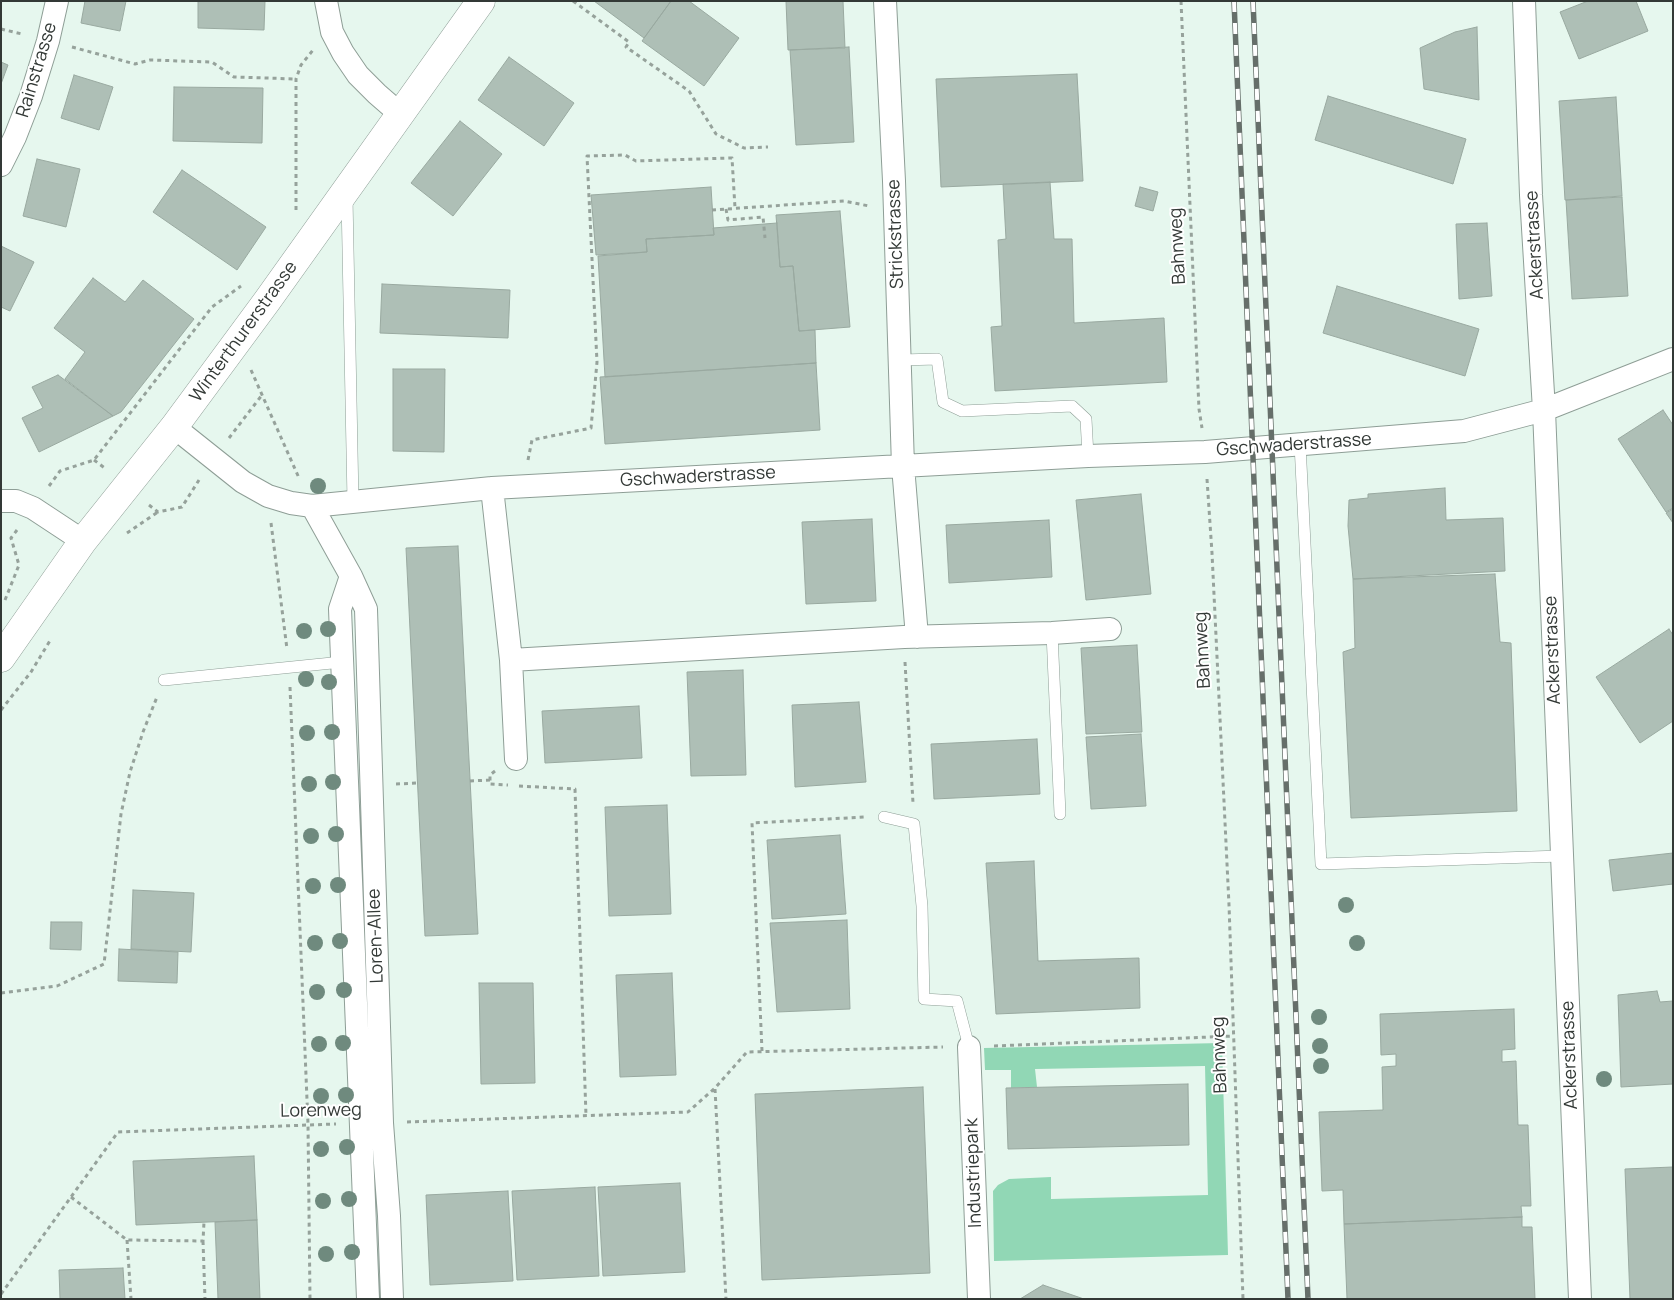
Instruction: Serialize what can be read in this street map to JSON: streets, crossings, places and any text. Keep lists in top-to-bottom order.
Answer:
{
  "streets": {
    "main road": ["Winterthurerstrasse"],
    "street": [
      "Rainstrasse",
      "Strickstrasse",
      "Ackerstrasse",
      "Gschwaderstrasse",
      "Loren-Allee",
      "Industriepark"
    ],
    "path": ["Bahnweg", "Lorenweg"]
  },
  "crossings": [
    ["Strickstrasse", "Gschwaderstrasse"],
    ["Ackerstrasse", "Gschwaderstrasse"],
    ["Bahnweg", "Gschwaderstrasse"],
    ["Winterthurerstrasse", "Gschwaderstrasse"],
    ["Gschwaderstrasse", "Loren-Allee"],
    ["Loren-Allee", "Lorenweg"]
  ]
}
